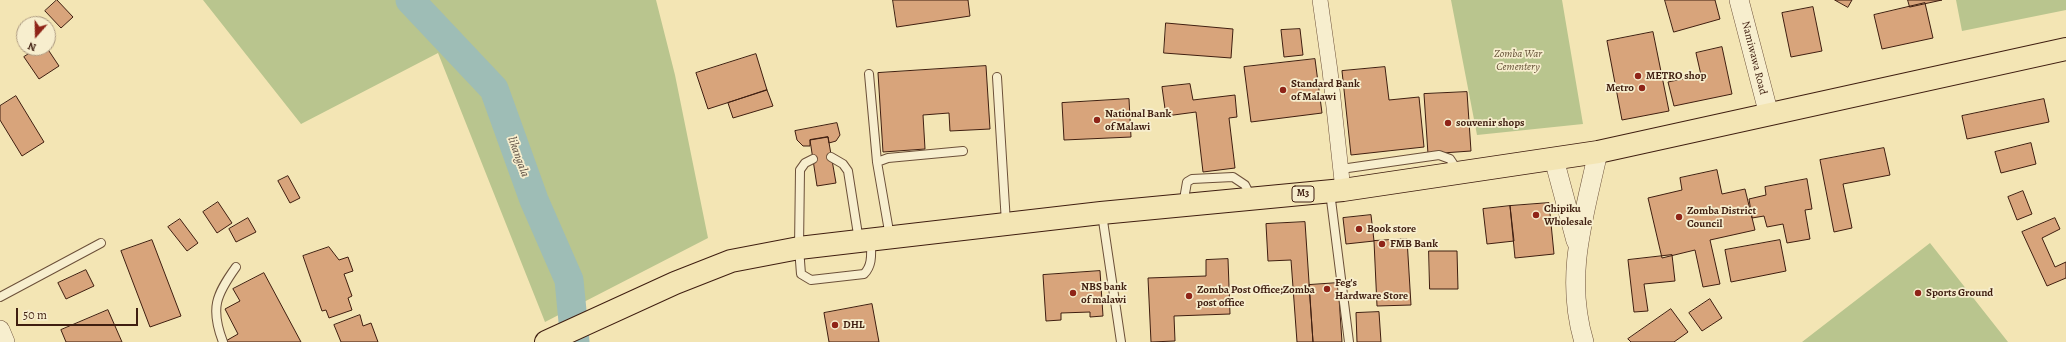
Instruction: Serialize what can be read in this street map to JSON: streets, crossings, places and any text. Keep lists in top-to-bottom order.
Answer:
{
  "streets": {
    "highway": ["M3"],
    "street": ["Namiwawa Road"]
  },
  "crossings": [
    ["Namiwawa Road", "M3"]
  ],
  "water": ["likangala"],
  "parks": ["Zomba War Cementery"],
  "places": [
    "METRO shop",
    "Metro",
    "Standard Bank of Malawi",
    "National Bank of Malawi",
    "souvenir shops",
    "Chipiku Wholesale",
    "Zomba District Council",
    "Book store",
    "FMB Bank",
    "Feg's Hardware Store",
    "NBS bank of malawi",
    "Sports Ground",
    "Zomba Post Office;Zomba post office",
    "DHL"
  ],
  "scale_bar": "50 m",
  "north": "bottom"
}
